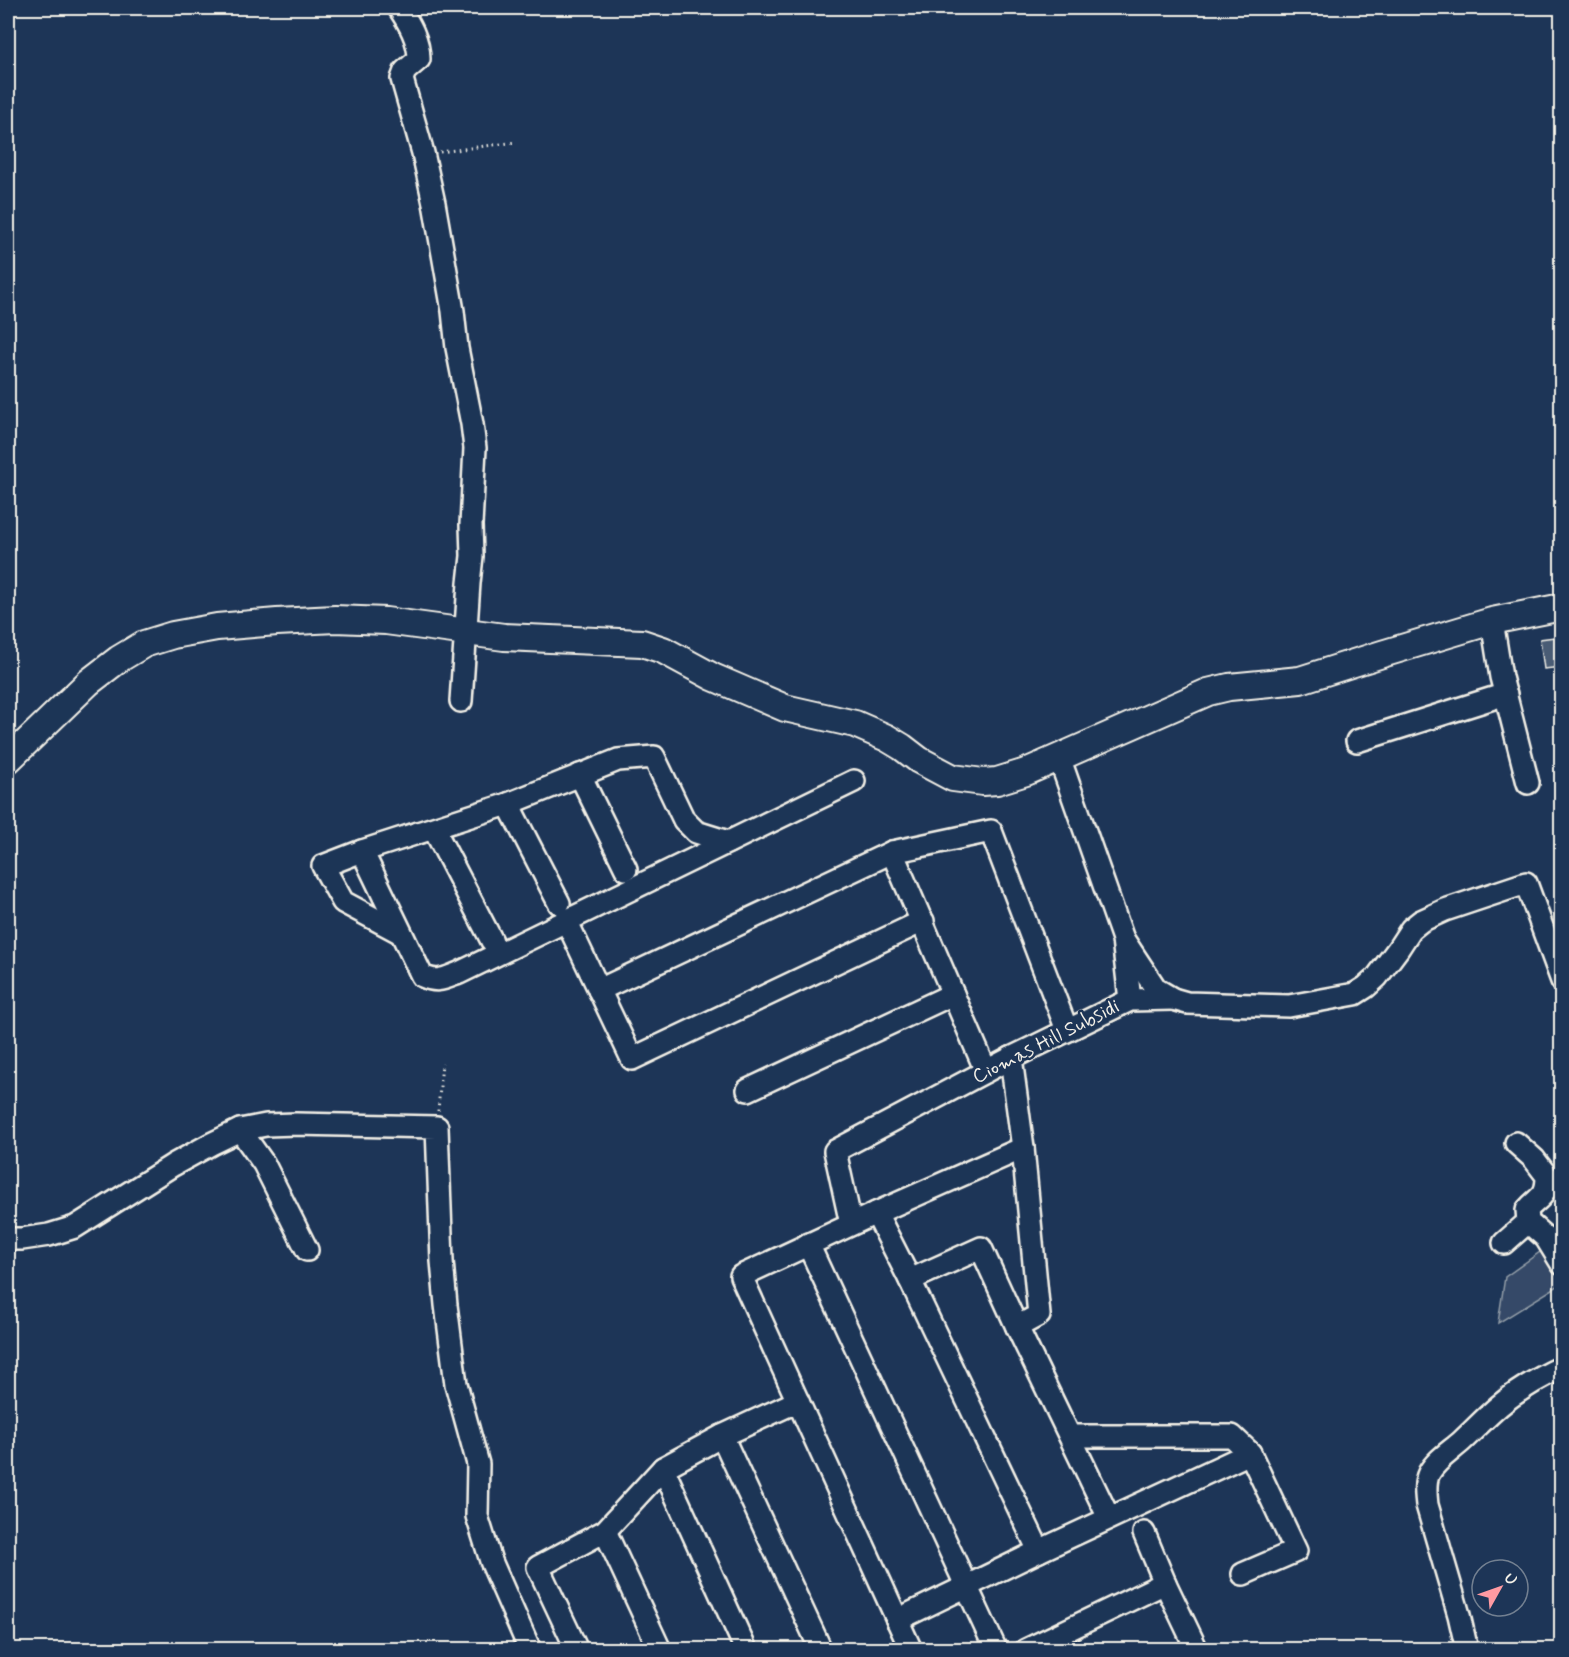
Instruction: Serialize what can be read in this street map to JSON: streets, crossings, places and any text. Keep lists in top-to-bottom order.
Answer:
{
  "streets": {
    "street": ["Ciomas Hill Subsidi"]
  },
  "north": "top right"
}
